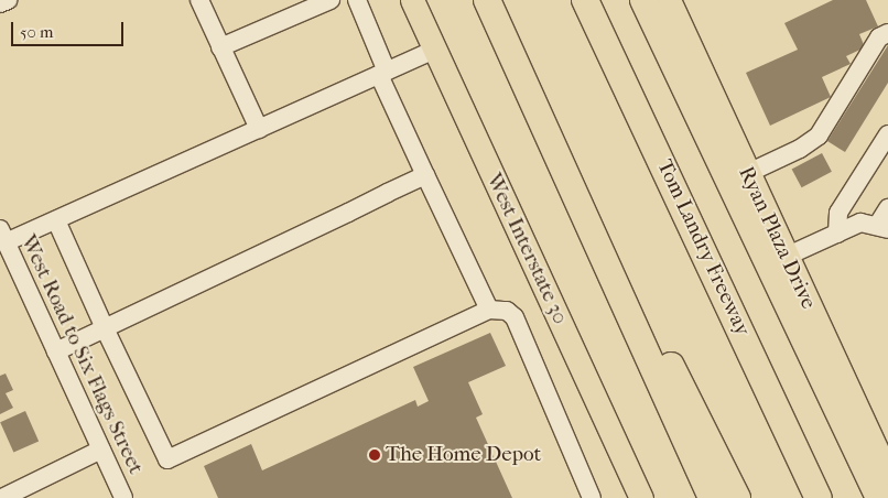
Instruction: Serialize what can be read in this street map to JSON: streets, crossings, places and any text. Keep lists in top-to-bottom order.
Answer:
{
  "streets": {
    "highway": ["Tom Landry Freeway"],
    "main road": ["Ryan Plaza Drive", "West Interstate 30"],
    "street": ["West Road to Six Flags Street"]
  },
  "places": ["The Home Depot"],
  "scale_bar": "50 m"
}
